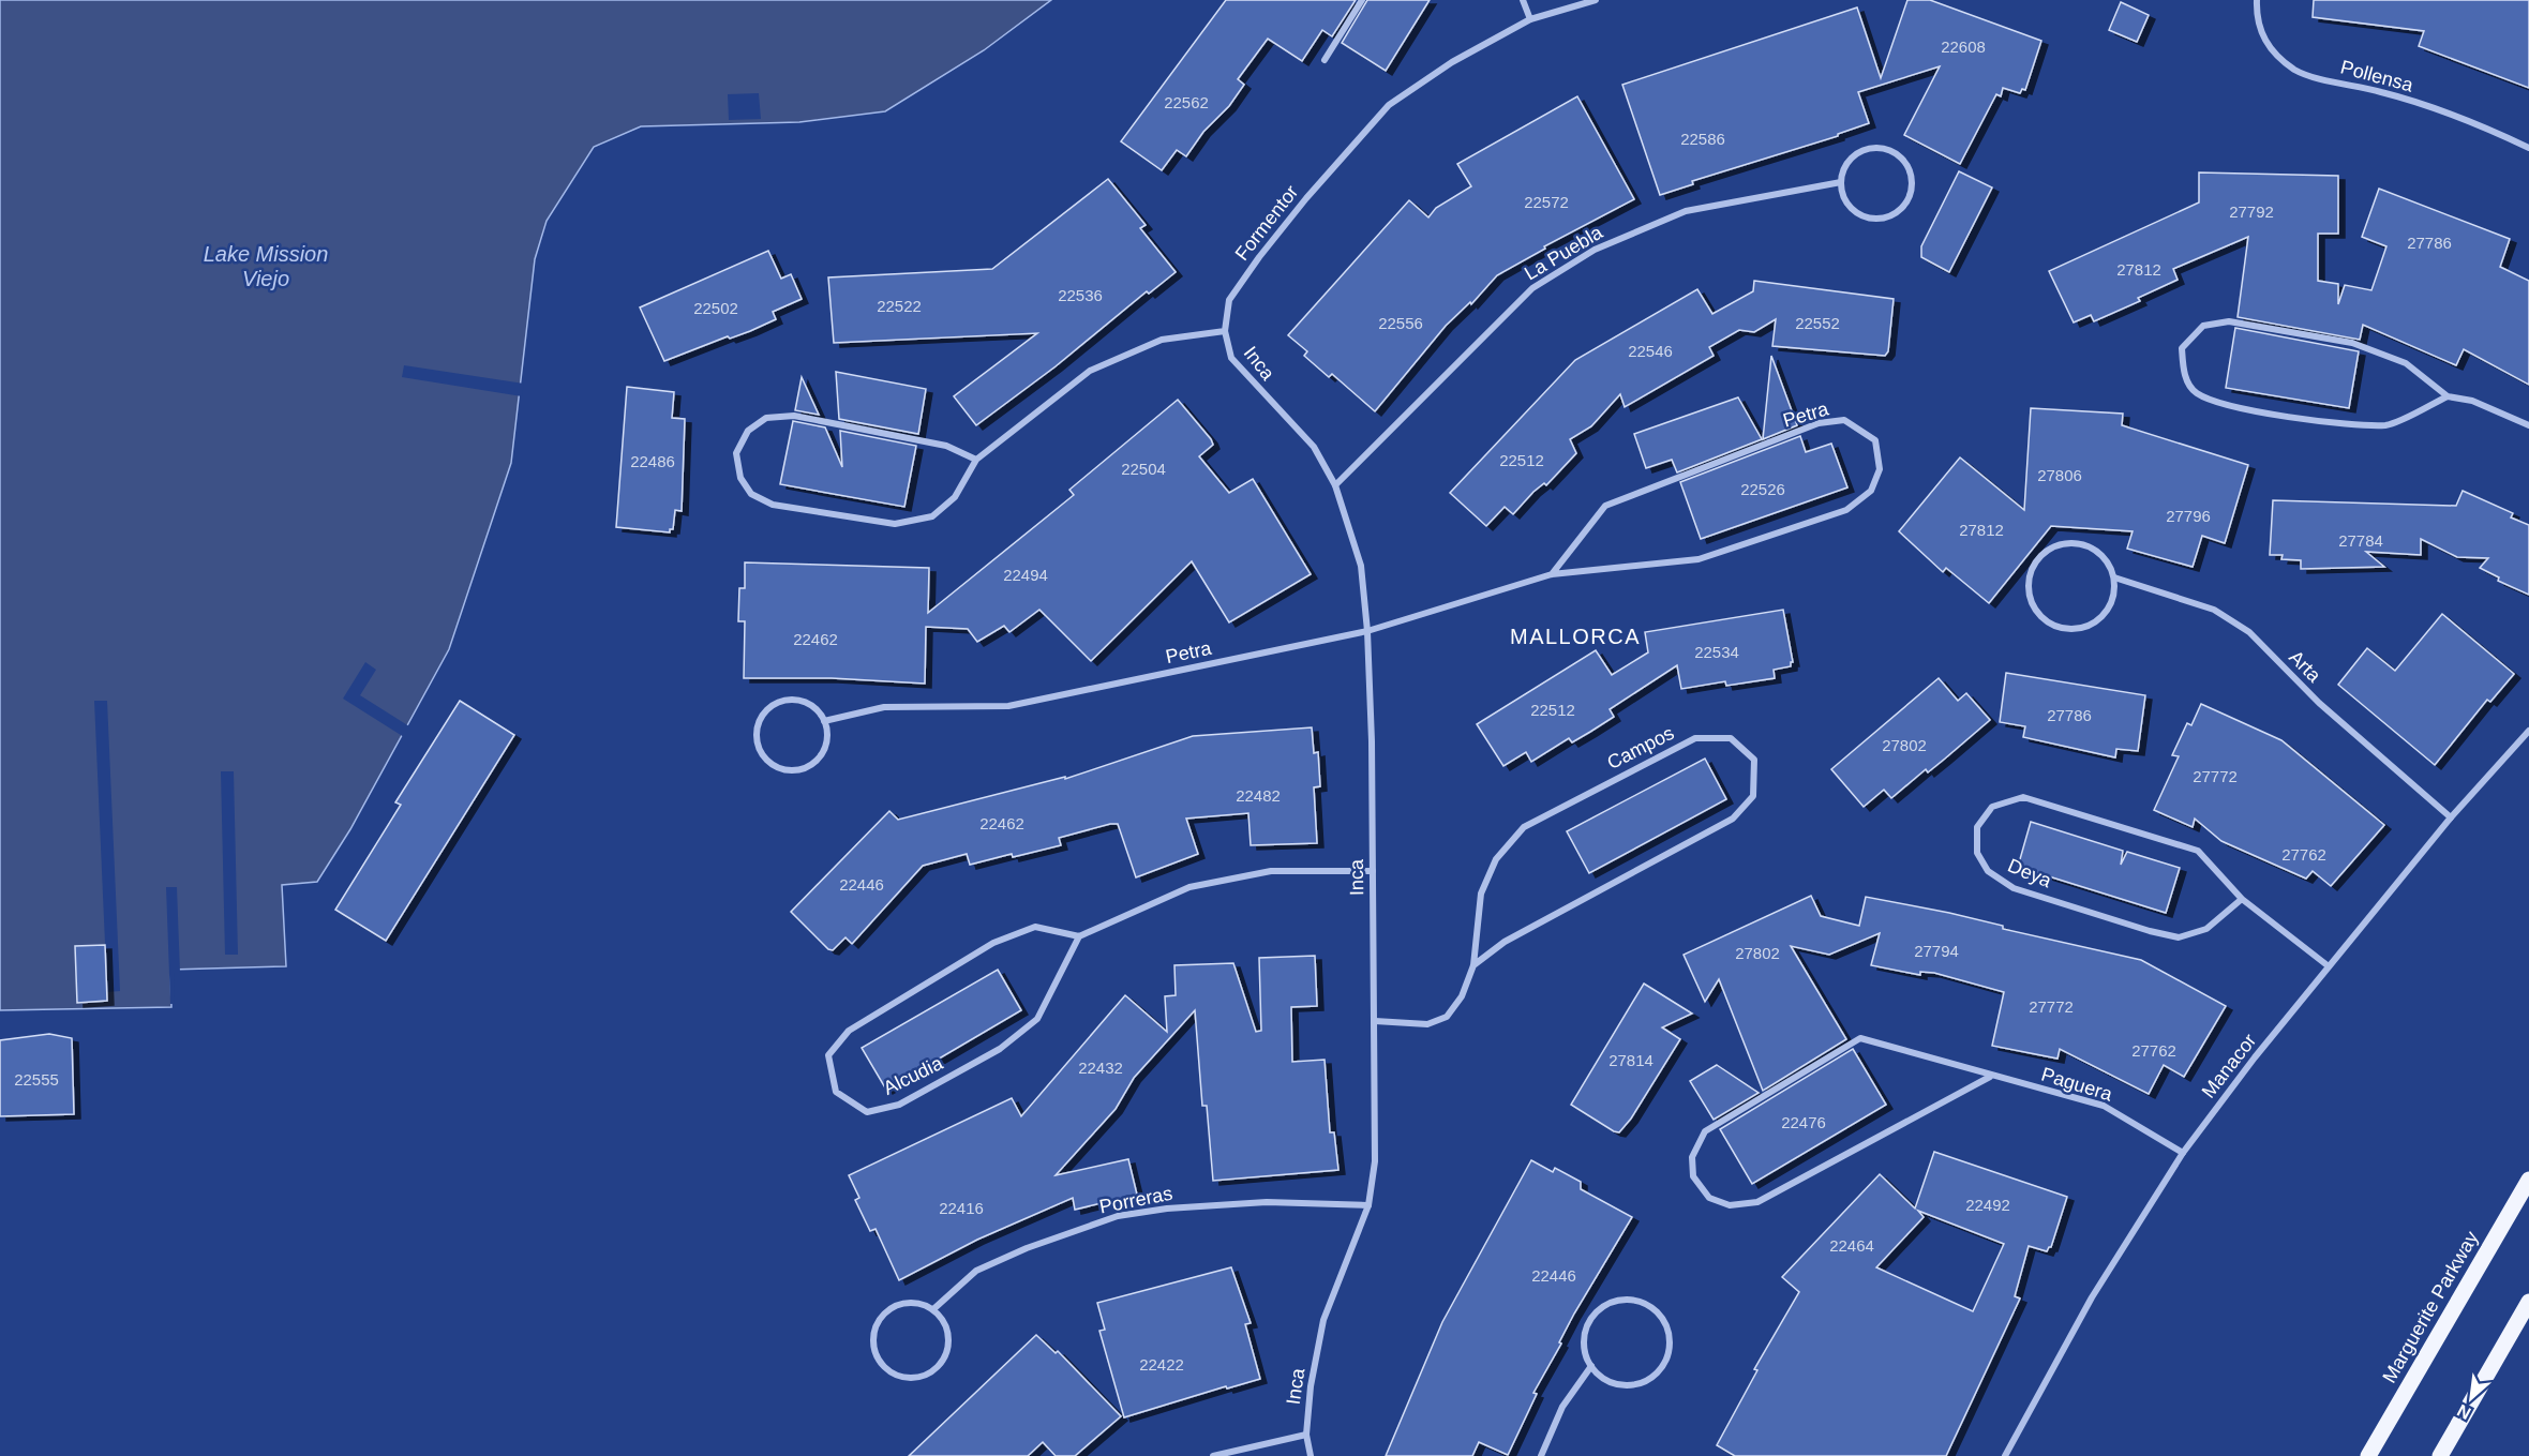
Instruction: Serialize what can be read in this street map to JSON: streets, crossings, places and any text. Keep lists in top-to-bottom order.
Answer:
{
  "streets": {
    "main road": ["Marguerite Parkway"],
    "street": [
      "Pollensa",
      "Formentor",
      "La Puebla",
      "Inca",
      "Petra",
      "Arta",
      "Campos",
      "Deya",
      "Manacor",
      "Alcudia",
      "Paguera",
      "Porreras"
    ]
  },
  "crossings": [
    ["Formentor", "Inca"],
    ["La Puebla", "Inca"],
    ["Inca", "Petra"],
    ["Inca", "Campos"],
    ["Inca", "Porreras"],
    ["Arta", "Manacor"],
    ["Deya", "Manacor"],
    ["Manacor", "Paguera"]
  ],
  "districts": ["MALLORCA"],
  "water": ["Lake Mission Viejo"],
  "house_numbers": [
    "22608",
    "22562",
    "22586",
    "22572",
    "27792",
    "27786",
    "27812",
    "22536",
    "22522",
    "22502",
    "22556",
    "22552",
    "22546",
    "22512",
    "22486",
    "22504",
    "27806",
    "22526",
    "27796",
    "27812",
    "27784",
    "22494",
    "22462",
    "22534",
    "22512",
    "27786",
    "27802",
    "27772",
    "22482",
    "22462",
    "27762",
    "22446",
    "27794",
    "27802",
    "27772",
    "27762",
    "27814",
    "22432",
    "22555",
    "22476",
    "22492",
    "22416",
    "22464",
    "22446",
    "22422"
  ],
  "north": "bottom left"
}
